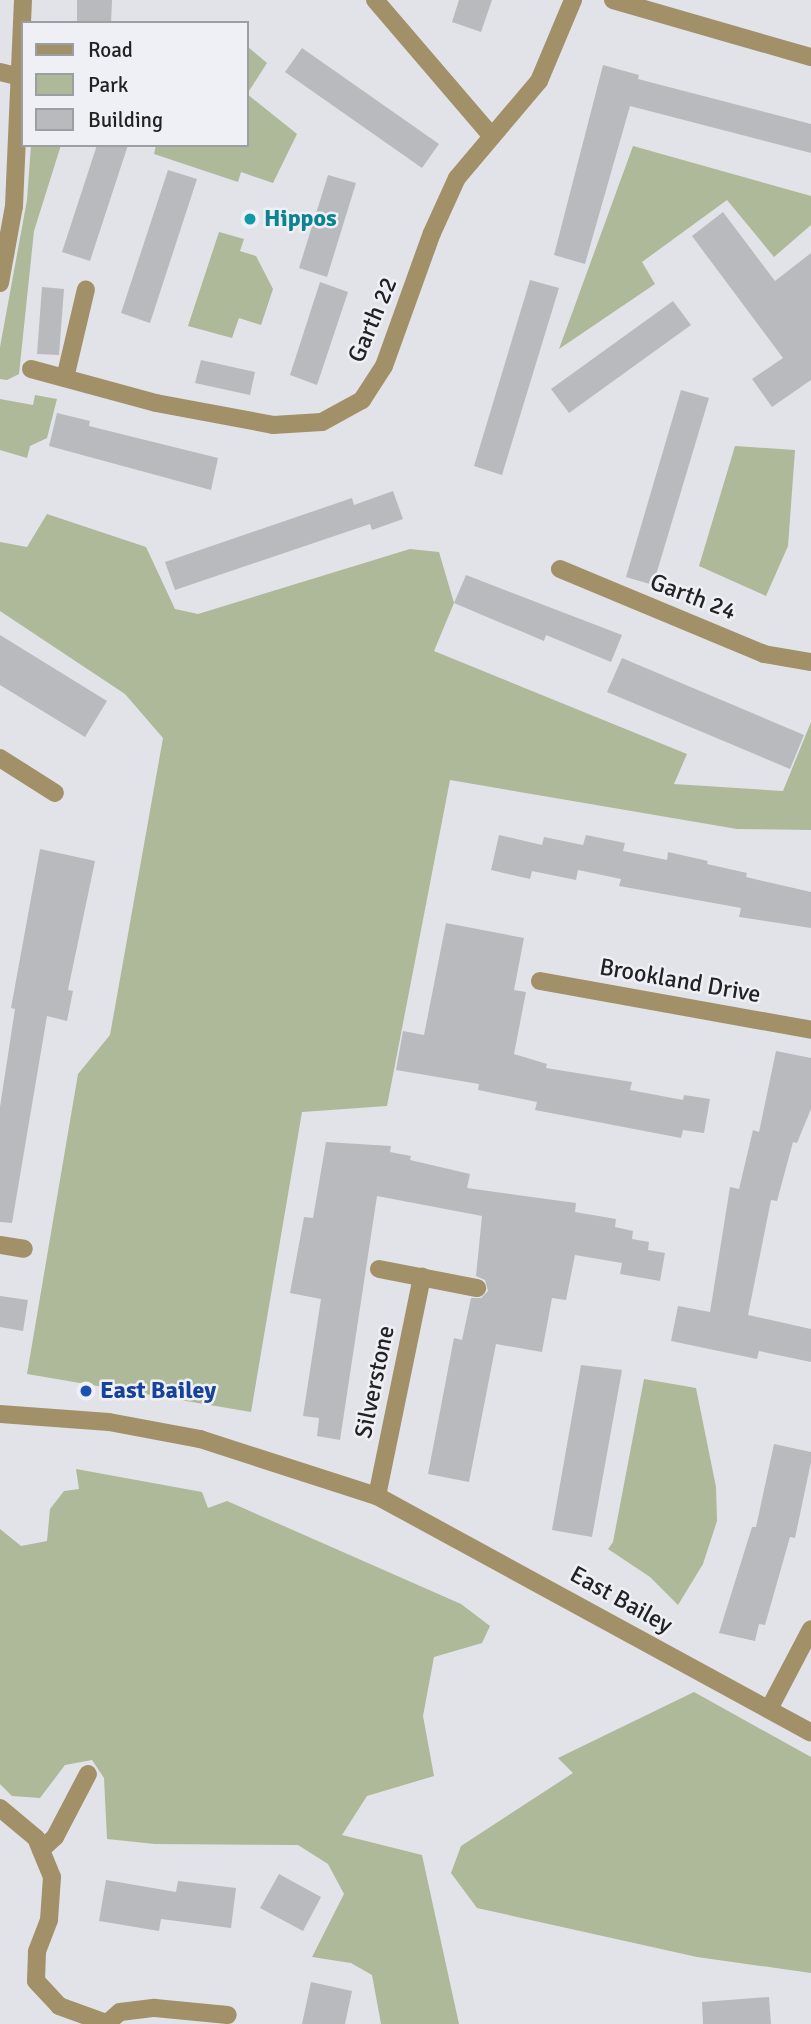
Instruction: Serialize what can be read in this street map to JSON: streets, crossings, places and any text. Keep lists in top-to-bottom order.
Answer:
{
  "streets": {
    "street": [
      "Garth 22",
      "Garth 24",
      "Brookland Drive",
      "Silverstone",
      "East Bailey"
    ]
  },
  "crossings": [
    ["Silverstone", "East Bailey"]
  ],
  "places": ["Hippos", "East Bailey"],
  "legend": ["Road", "Park", "Building"]
}
